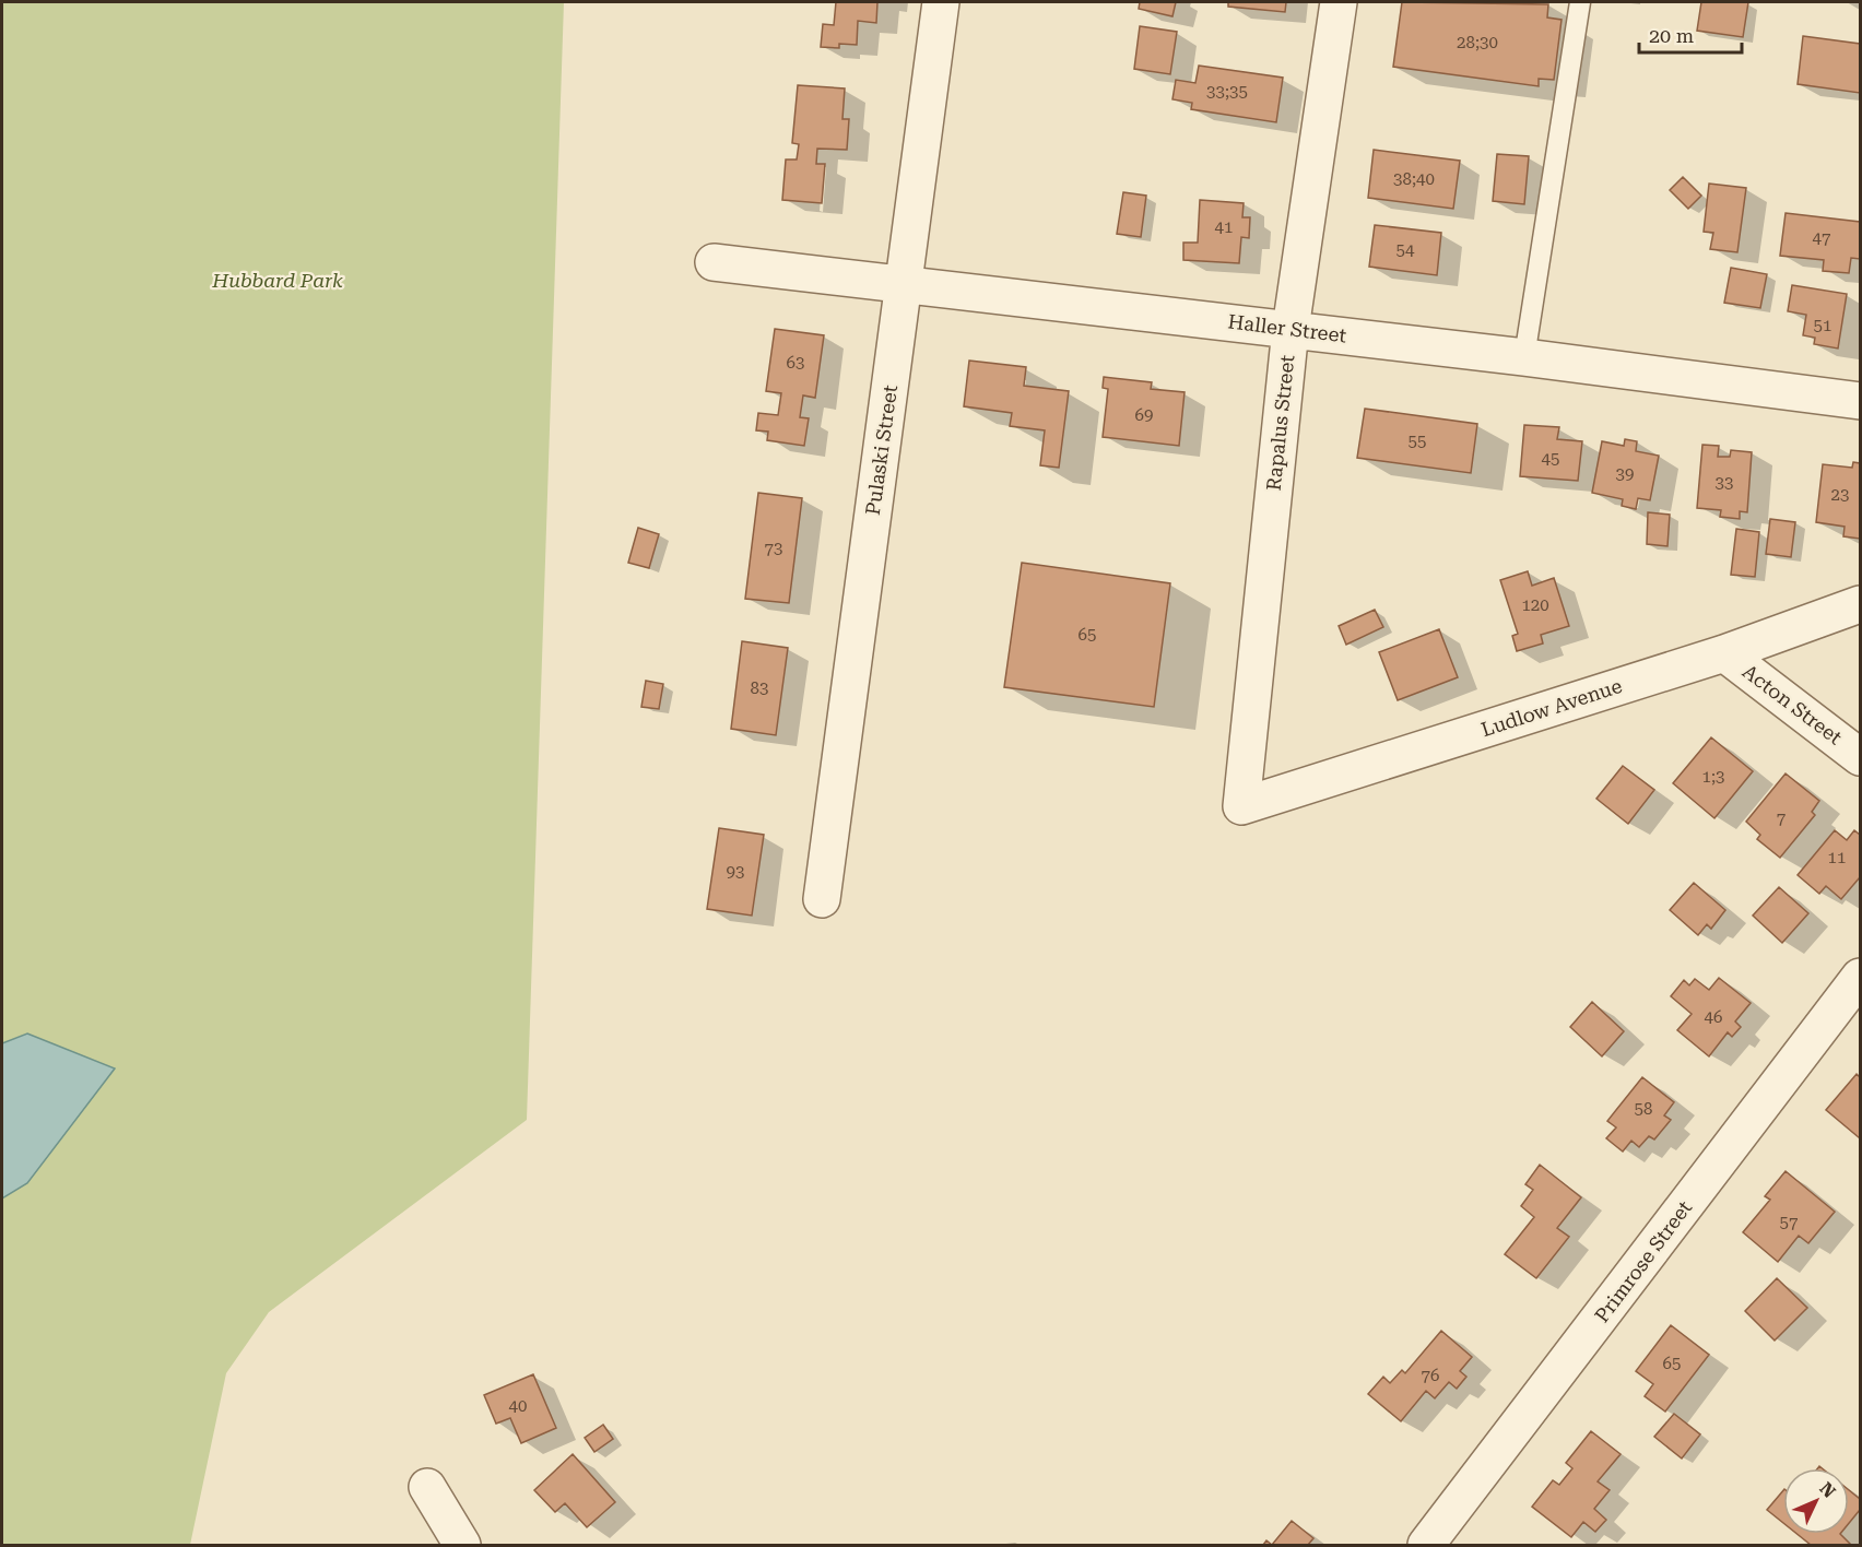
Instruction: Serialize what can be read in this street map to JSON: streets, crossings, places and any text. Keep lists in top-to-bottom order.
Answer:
{
  "streets": {
    "street": [
      "Haller Street",
      "Rapalus Street",
      "Pulaski Street",
      "Acton Street",
      "Ludlow Avenue",
      "Primrose Street"
    ]
  },
  "crossings": [
    ["Haller Street", "Rapalus Street"],
    ["Haller Street", "Pulaski Street"],
    ["Rapalus Street", "Ludlow Avenue"],
    ["Acton Street", "Ludlow Avenue"]
  ],
  "parks": ["Hubbard Park"],
  "house_numbers": [
    "28;30",
    "33;35",
    "38;40",
    "41",
    "47",
    "54",
    "51",
    "63",
    "69",
    "55",
    "45",
    "39",
    "33",
    "23",
    "73",
    "120",
    "65",
    "83",
    "1;3",
    "7",
    "11",
    "93",
    "46",
    "58",
    "57",
    "65",
    "76",
    "40"
  ],
  "scale_bar": "20 m",
  "north": "top right"
}
